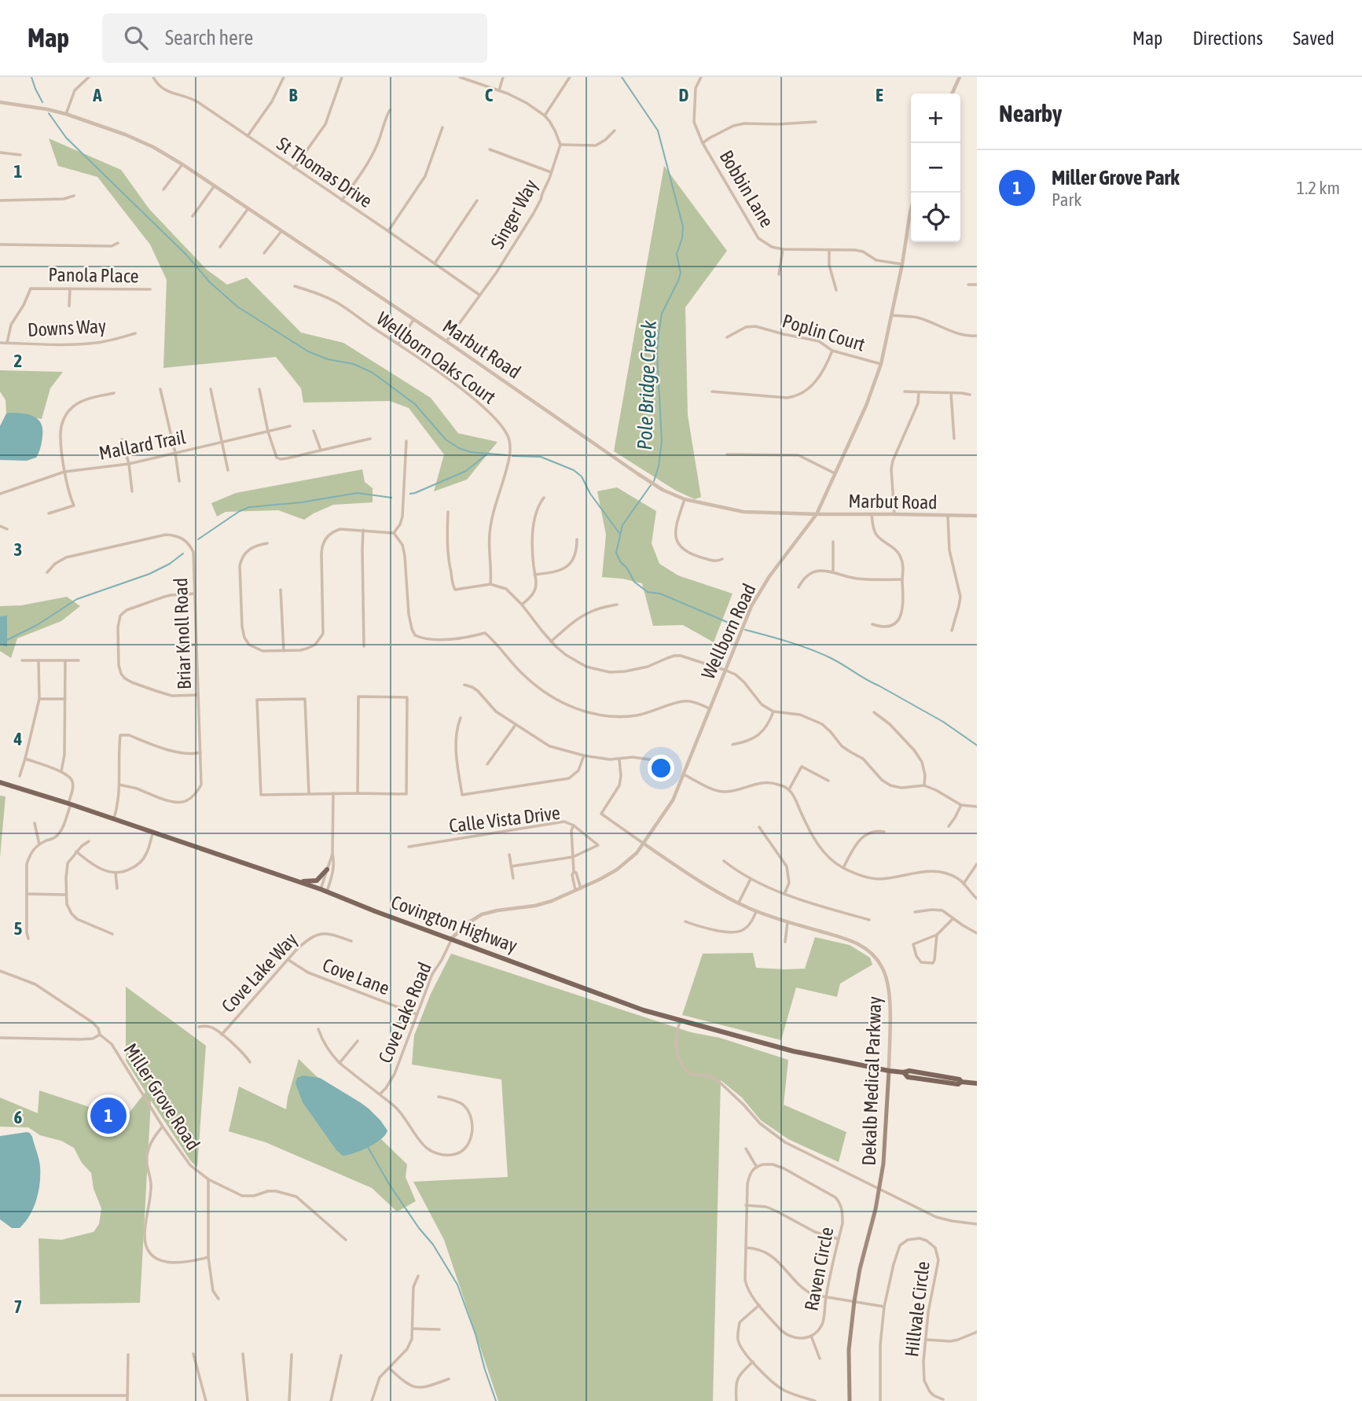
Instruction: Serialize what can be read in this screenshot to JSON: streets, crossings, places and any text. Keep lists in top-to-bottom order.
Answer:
{
  "streets": {
    "main road": ["Covington Highway", "Dekalb Medical Parkway"],
    "street": [
      "St Thomas Drive",
      "Bobbin Lane",
      "Singer Way",
      "Panola Place",
      "Downs Way",
      "Poplin Court",
      "Marbut Road",
      "Wellborn Oaks Court",
      "Mallard Trail",
      "Wellborn Road",
      "Briar Knoll Road",
      "Calle Vista Drive",
      "Cove Lake Way",
      "Cove Lane",
      "Cove Lake Road",
      "Miller Grove Road",
      "Raven Circle",
      "Hillvale Circle"
    ]
  },
  "crossings": [
    ["St Thomas Drive", "Singer Way"],
    ["Bobbin Lane", "Wellborn Road"],
    ["Singer Way", "Marbut Road"],
    ["Panola Place", "Downs Way"],
    ["Poplin Court", "Wellborn Road"],
    ["Marbut Road", "Wellborn Road"],
    ["Wellborn Road", "Covington Highway"],
    ["Wellborn Road", "Cove Lake Road"],
    ["Wellborn Road", "Dekalb Medical Parkway"],
    ["Covington Highway", "Cove Lake Road"],
    ["Covington Highway", "Dekalb Medical Parkway"],
    ["Cove Lake Way", "Cove Lane"],
    ["Cove Lane", "Cove Lake Road"]
  ],
  "water": ["Pole Bridge Creek"],
  "page": {
    "header": "Map",
    "search": "Search here",
    "nav": ["Map", "Directions", "Saved"],
    "heading": "Nearby",
    "map_buttons": ["+", "−"],
    "list": [
      {
        "mark": "1",
        "name": "Miller Grove Park",
        "note": "Park",
        "value": "1.2 km"
      }
    ],
    "pins": "1"
  },
  "grid": {
    "columns": [
      "A",
      "B",
      "C",
      "D",
      "E"
    ],
    "rows": [
      "1",
      "2",
      "3",
      "4",
      "5",
      "6",
      "7"
    ]
  }
}
